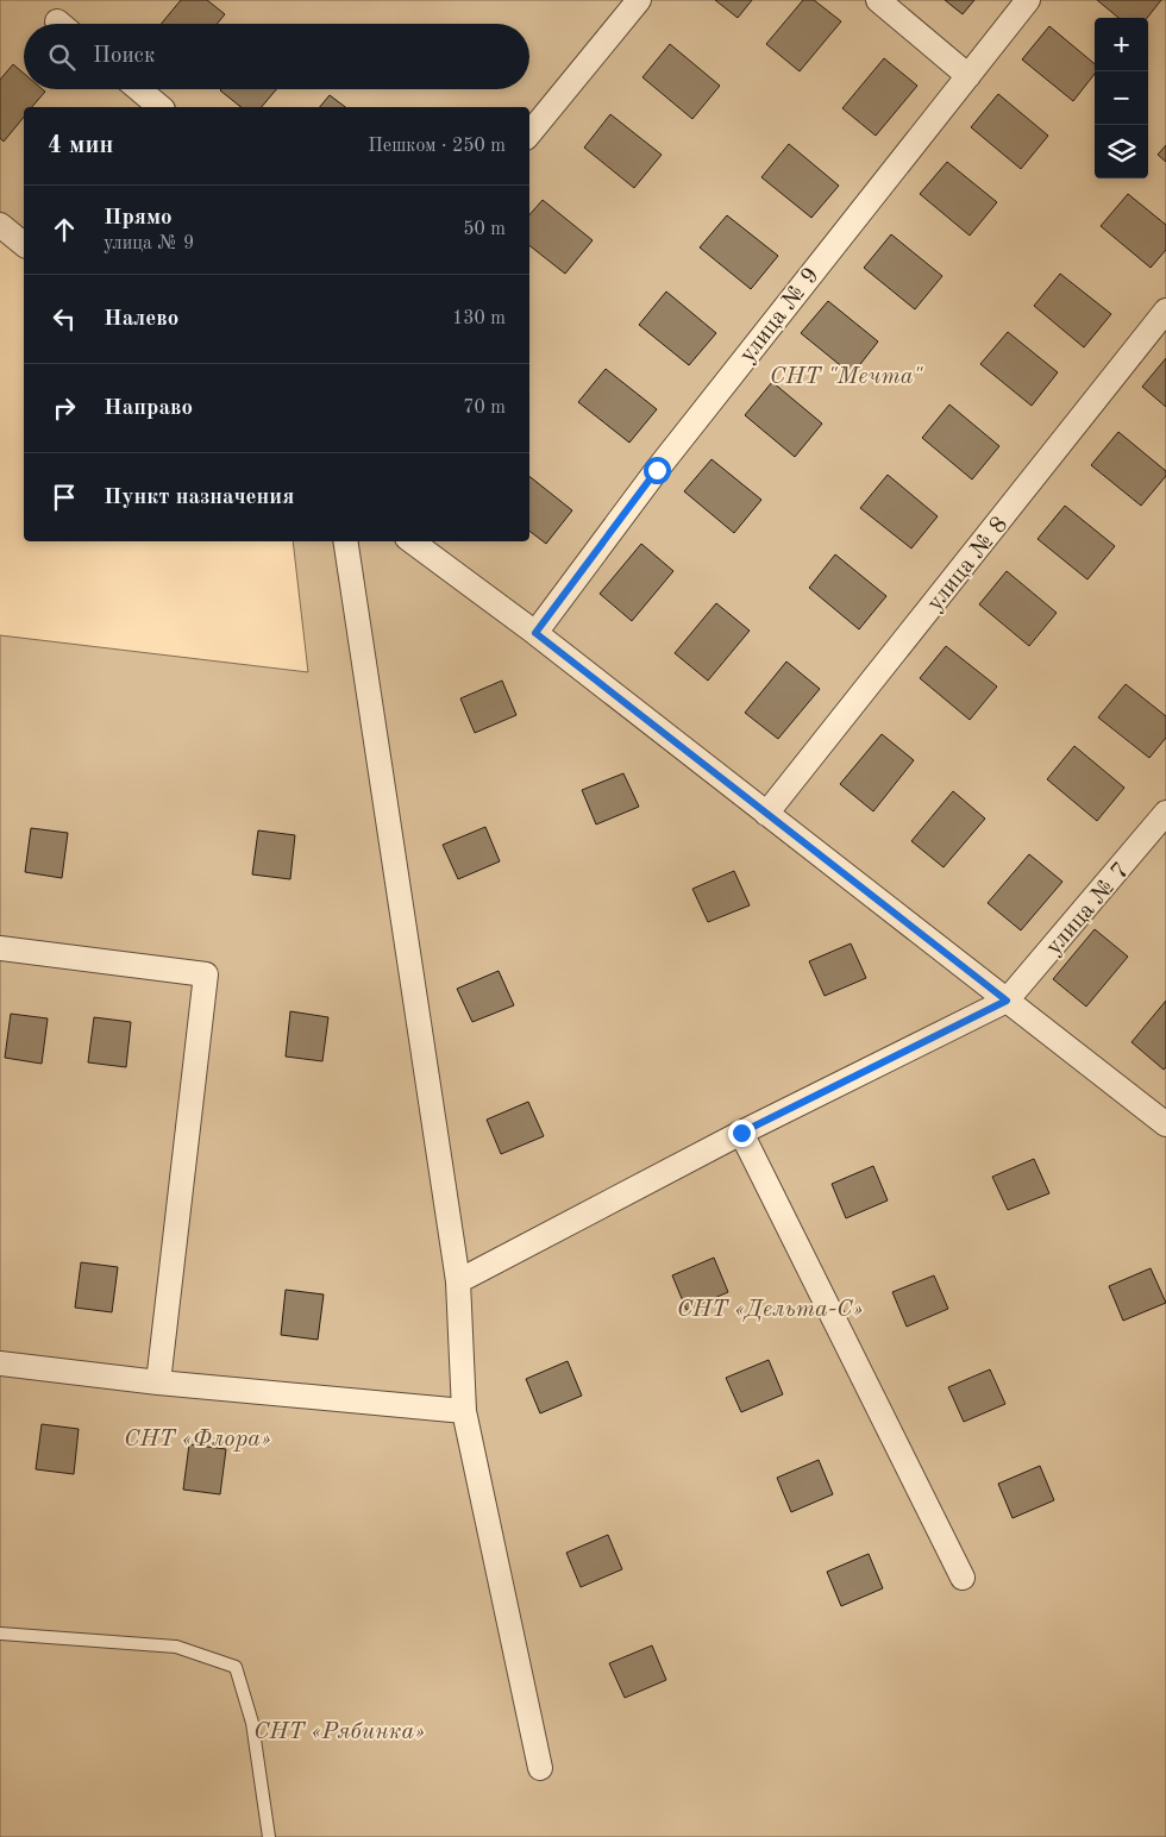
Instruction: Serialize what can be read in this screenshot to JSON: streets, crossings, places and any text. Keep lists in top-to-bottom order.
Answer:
{
  "streets": {
    "street": ["улица № 9", "улица № 8", "улица № 7"]
  },
  "parks": [
    "СНТ \"Мечта\"",
    "СНТ «Дельта-С»",
    "СНТ «Флора»",
    "СНТ «Рябинка»"
  ],
  "page": {
    "map_buttons": ["+", "−"],
    "search": "Поиск",
    "heading": ["4 мин", "Пешком · 250 m"],
    "list": [
      ["Прямо", "улица № 9", "50 m"],
      ["Налево", "130 m"],
      ["Направо", "70 m"],
      "Пункт назначения"
    ]
  }
}
